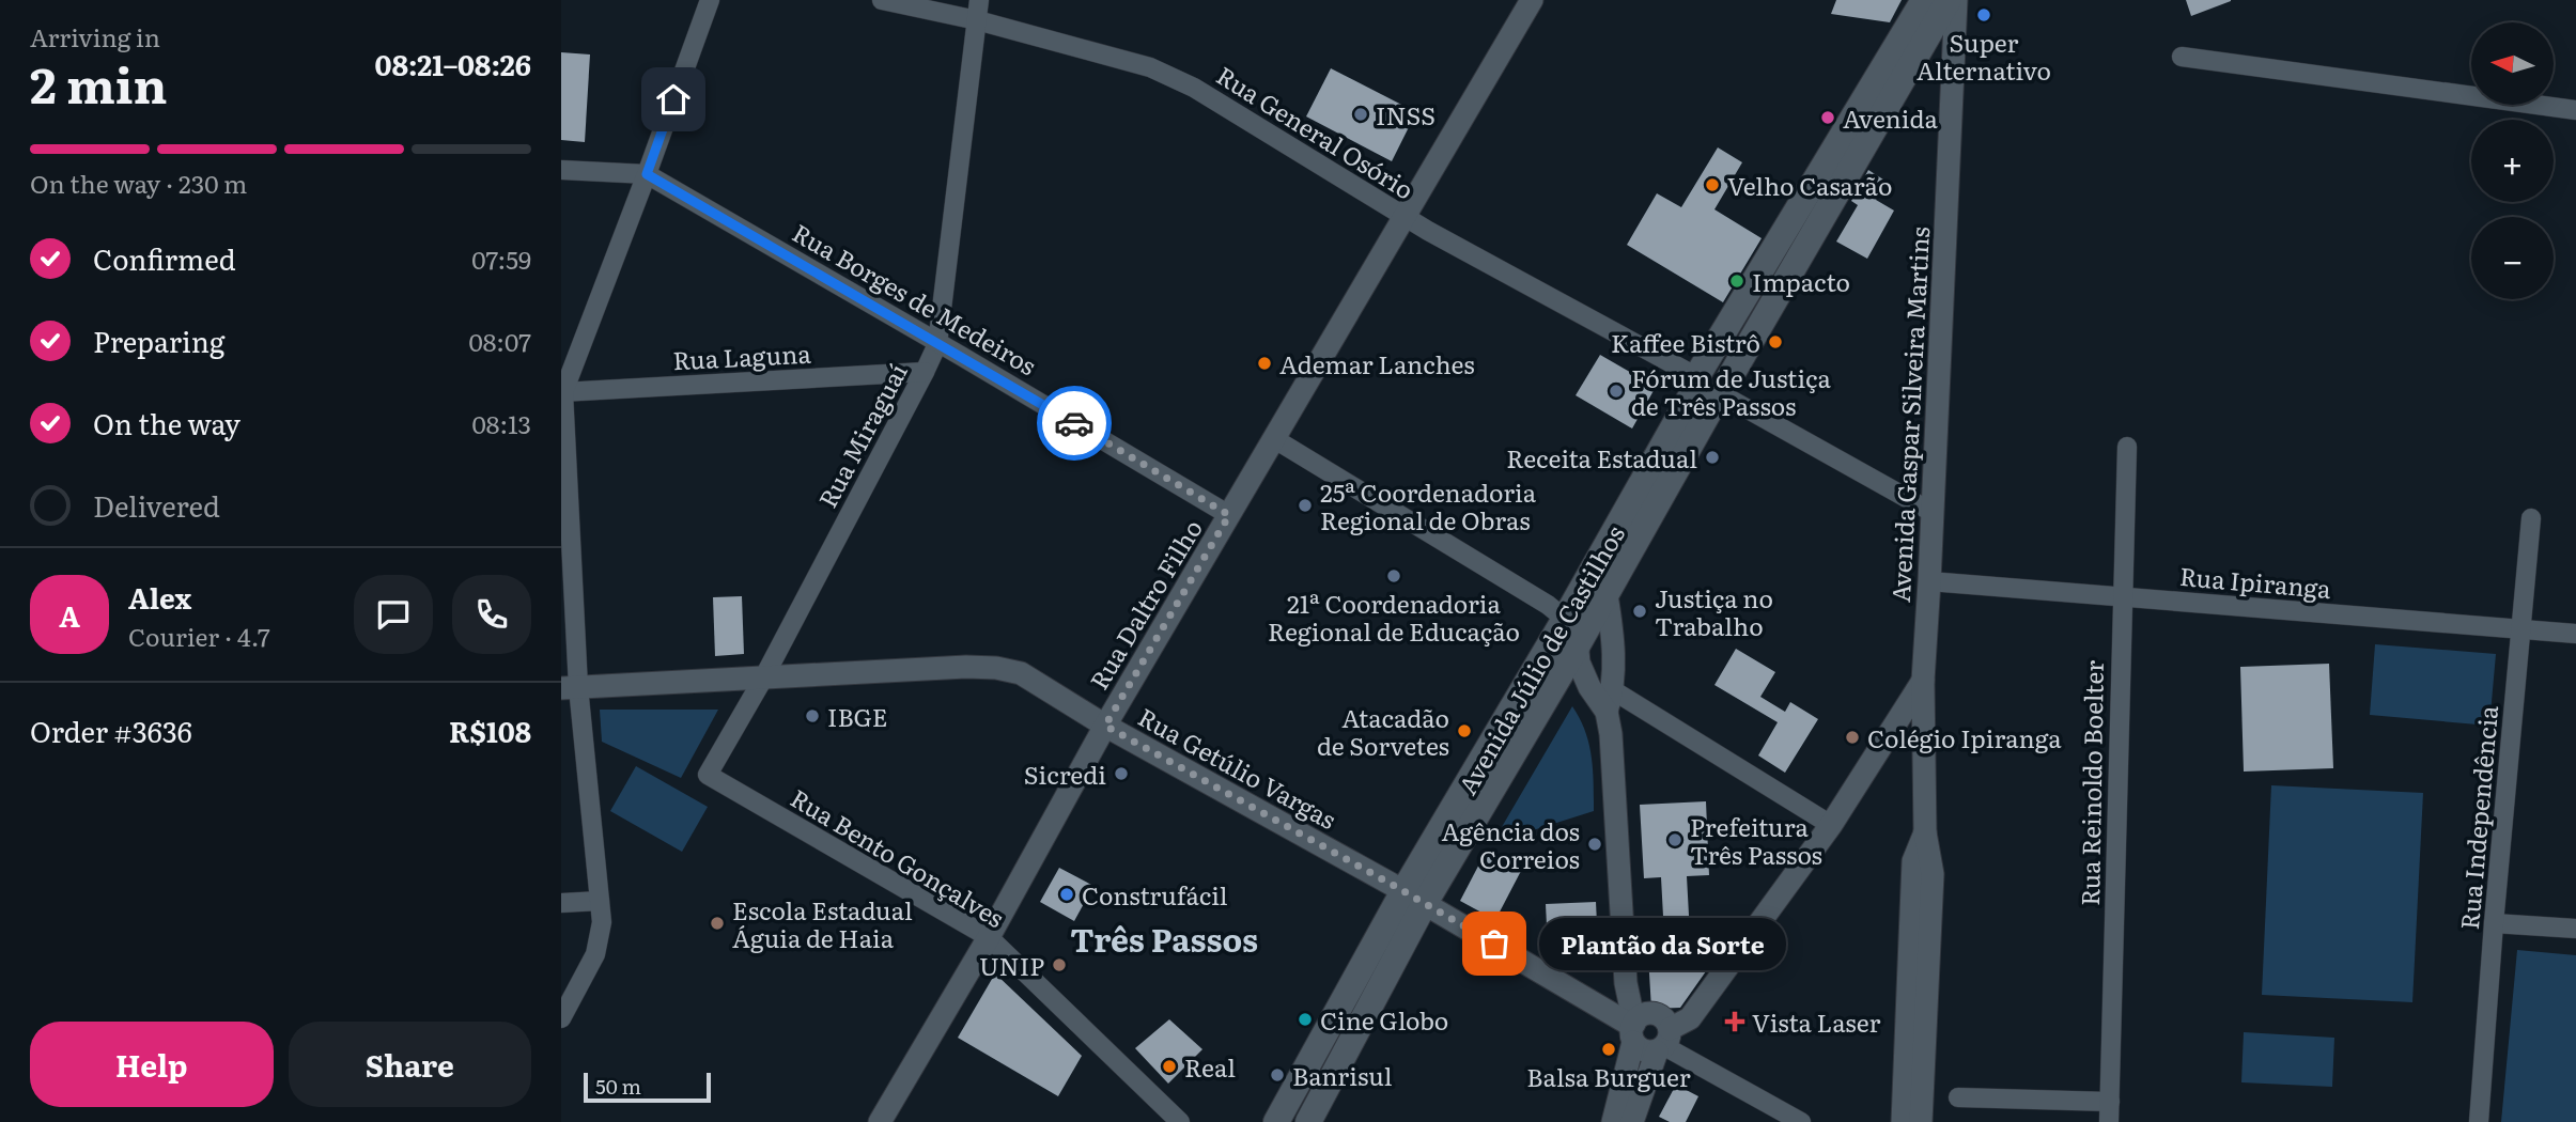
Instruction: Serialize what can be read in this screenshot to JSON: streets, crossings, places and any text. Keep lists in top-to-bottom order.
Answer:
{
  "streets": {
    "main road": ["Avenida Júlio de Castilhos"],
    "street": [
      "Rua General Osório",
      "Rua Borges de Medeiros",
      "Rua Laguna",
      "Avenida Gaspar Silveira Martins",
      "Rua Miraguaí",
      "Rua Ipiranga",
      "Rua Daltro Filho",
      "Rua Getúlio Vargas",
      "Rua Reinoldo Boelter",
      "Rua Independência",
      "Rua Bento Gonçalves"
    ]
  },
  "crossings": [
    ["Rua General Osório", "Avenida Gaspar Silveira Martins"],
    ["Rua General Osório", "Rua Miraguaí"],
    ["Rua General Osório", "Rua Daltro Filho"],
    ["Rua General Osório", "Avenida Júlio de Castilhos"],
    ["Rua Borges de Medeiros", "Rua Miraguaí"],
    ["Rua Borges de Medeiros", "Rua Daltro Filho"],
    ["Rua Laguna", "Rua Miraguaí"],
    ["Avenida Gaspar Silveira Martins", "Rua Ipiranga"],
    ["Rua Miraguaí", "Rua Getúlio Vargas"],
    ["Rua Miraguaí", "Rua Bento Gonçalves"],
    ["Rua Ipiranga", "Rua Reinoldo Boelter"],
    ["Rua Ipiranga", "Rua Independência"],
    ["Rua Daltro Filho", "Rua Getúlio Vargas"],
    ["Rua Daltro Filho", "Rua Bento Gonçalves"],
    ["Avenida Júlio de Castilhos", "Rua Getúlio Vargas"]
  ],
  "districts": ["Três Passos"],
  "places": {
    "other": [
      "Super Alternativo",
      "INSS",
      "Avenida",
      "Velho Casarão",
      "Impacto",
      "Kaffee Bistrô",
      "Ademar Lanches",
      "Fórum de Justiça de Três Passos",
      "Receita Estadual",
      "25ª Coordenadoria Regional de Obras",
      "21ª Coordenadoria Regional de Educação",
      "Justiça no Trabalho",
      "IBGE",
      "Atacadão de Sorvetes",
      "Colégio Ipiranga",
      "Sicredi",
      "Prefeitura Três Passos",
      "Agência dos Correios",
      "Construfácil",
      "Escola Estadual Águia de Haia",
      "Plantão da Sorte",
      "UNIP",
      "Cine Globo",
      "Balsa Burguer",
      "Real",
      "Banrisul"
    ],
    "health": ["Vista Laser"]
  },
  "scale_bar": "50 m",
  "north": "left",
  "page": {
    "heading": ["2 min", "Arriving in", "08:21–08:26"],
    "panel": [
      "Alex",
      "Courier · 4.7",
      "Order #3636",
      "R$108"
    ],
    "map_buttons": ["+", "−"],
    "bar": "On the way · 230 m",
    "list": [
      ["Confirmed", "07:59"],
      ["Preparing", "08:07"],
      ["On the way", "08:13"],
      "Delivered"
    ],
    "round": "A",
    "bubble": "Plantão da Sorte",
    "buttons": ["Help", "Share"],
    "scale": "50 m"
  }
}
